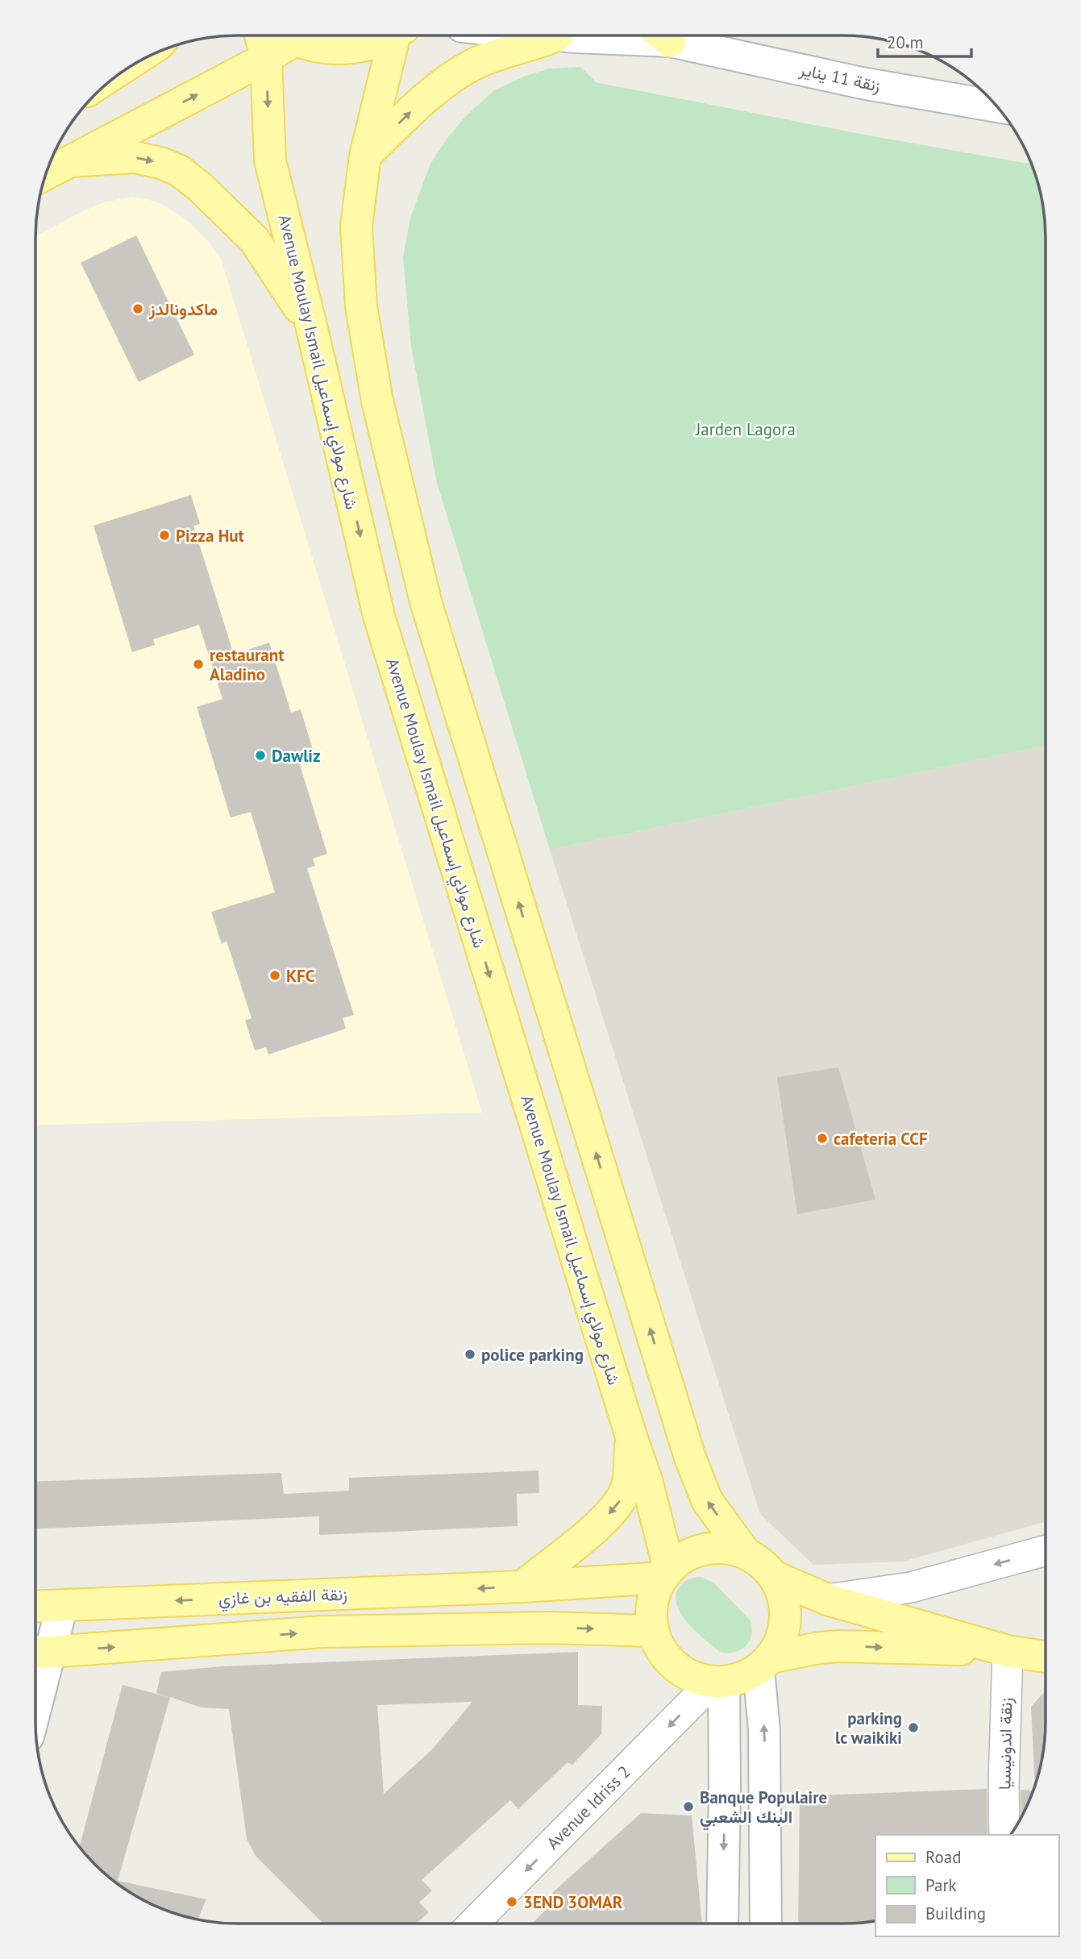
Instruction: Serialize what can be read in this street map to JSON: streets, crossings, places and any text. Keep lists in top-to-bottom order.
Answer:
{
  "streets": {
    "main road": ["زنقة 11 يناير", "Avenue Moulay Ismail شارع مولاي إسماعيل", "زنقة الفقيه بن غازي"],
    "street": ["زنقة اندونيسيا", "Avenue Idriss 2"]
  },
  "crossings": [
    ["Avenue Moulay Ismail شارع مولاي إسماعيل", "زنقة الفقيه بن غازي"],
    ["Avenue Moulay Ismail شارع مولاي إسماعيل", "Avenue Idriss 2"],
    ["زنقة الفقيه بن غازي", "Avenue Idriss 2"]
  ],
  "one_way": ["Avenue Idriss 2"],
  "parks": ["Jarden Lagora"],
  "places": [
    "ماكدونالدز",
    "Pizza Hut",
    "restaurant Aladino",
    "Dawliz",
    "KFC",
    "cafeteria CCF",
    "police parking",
    "parking lc waikiki",
    "Banque Populaire البنك الشعبي",
    "3END 3OMAR"
  ],
  "legend": ["Road", "Park", "Building"],
  "scale_bar": "20 m"
}
